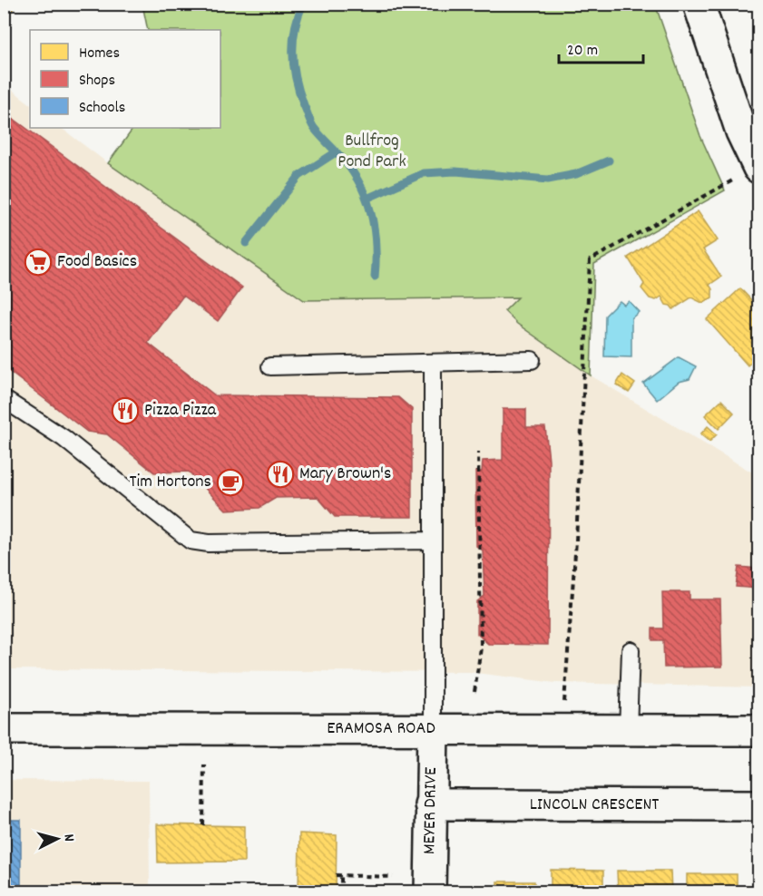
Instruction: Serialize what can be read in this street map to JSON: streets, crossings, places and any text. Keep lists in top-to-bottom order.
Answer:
{
  "streets": {
    "main road": ["ERAMOSA ROAD", "LINCOLN CRESCENT", "MEYER DRIVE"]
  },
  "crossings": [
    ["ERAMOSA ROAD", "MEYER DRIVE"],
    ["LINCOLN CRESCENT", "MEYER DRIVE"]
  ],
  "parks": ["Bullfrog Pond Park"],
  "places": {
    "supermarket": ["Food Basics"],
    "restaurant": ["Pizza Pizza", "Mary Brown's"],
    "cafe": ["Tim Hortons"]
  },
  "legend": ["Homes", "Shops", "Schools"],
  "scale_bar": "20 m",
  "north": "right"
}
